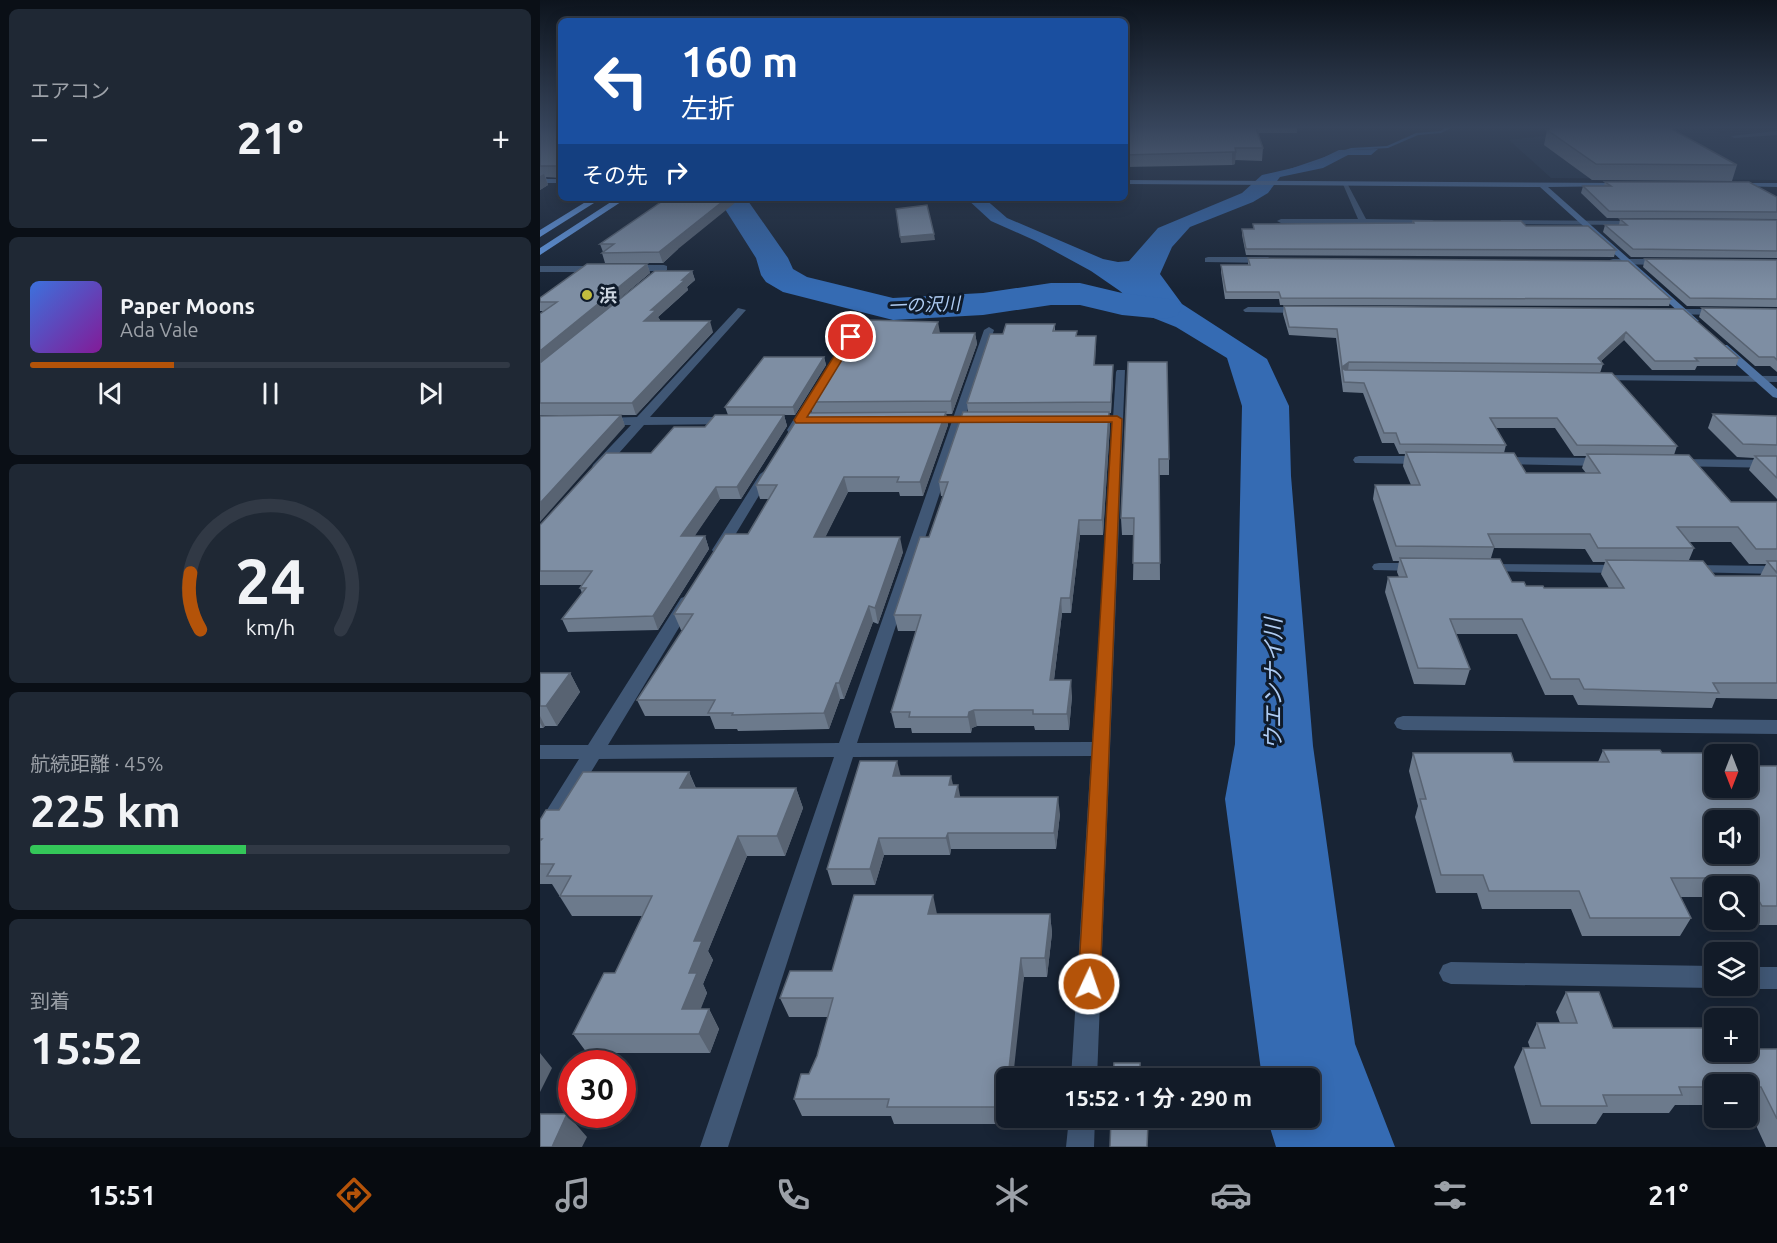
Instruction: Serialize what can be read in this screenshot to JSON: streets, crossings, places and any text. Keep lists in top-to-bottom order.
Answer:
{
  "water": ["一の沢川", "ウエンナイ川"],
  "places": ["浜"],
  "north": "bottom",
  "page": {
    "tile": [
      "エアコン",
      ["航続距離 · 45%", "225 km"],
      ["到着", "15:52"]
    ],
    "turn": ["160 m", "左折"],
    "heat": ["−", "21°", "+"],
    "then": "その先",
    "song": ["Paper Moons", "Ada Vale"],
    "map_buttons": ["+", "−"],
    "limit": "30",
    "trip": "15:52 · 1 分 · 290 m",
    "tabs": ["15:51", "21°"],
    "gauge": ["24", "km/h"]
  }
}
